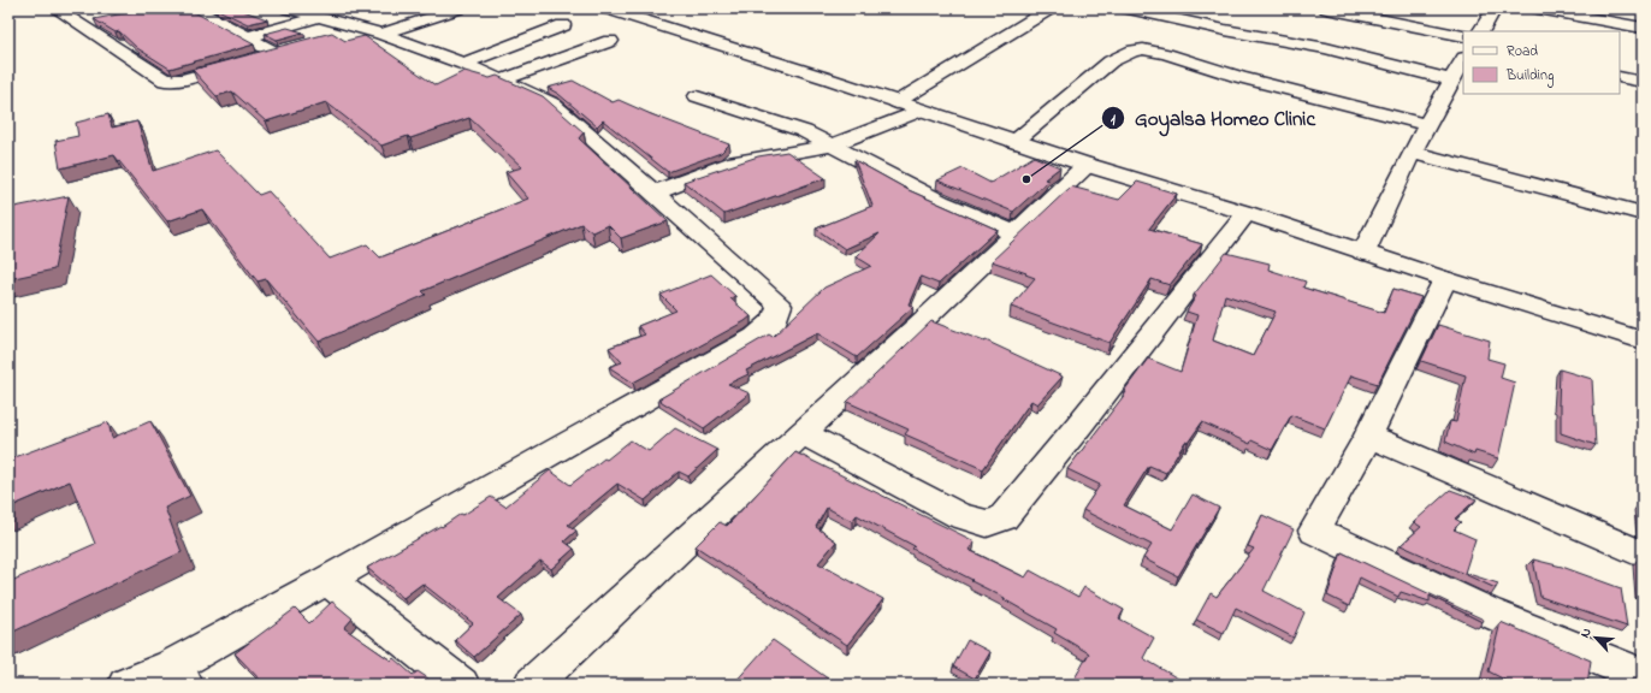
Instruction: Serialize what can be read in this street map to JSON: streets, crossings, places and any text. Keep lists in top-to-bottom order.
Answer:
{
  "places": ["Goyalsa Homeo Clinic"],
  "legend": ["Road", "Building"],
  "north": "top left"
}
